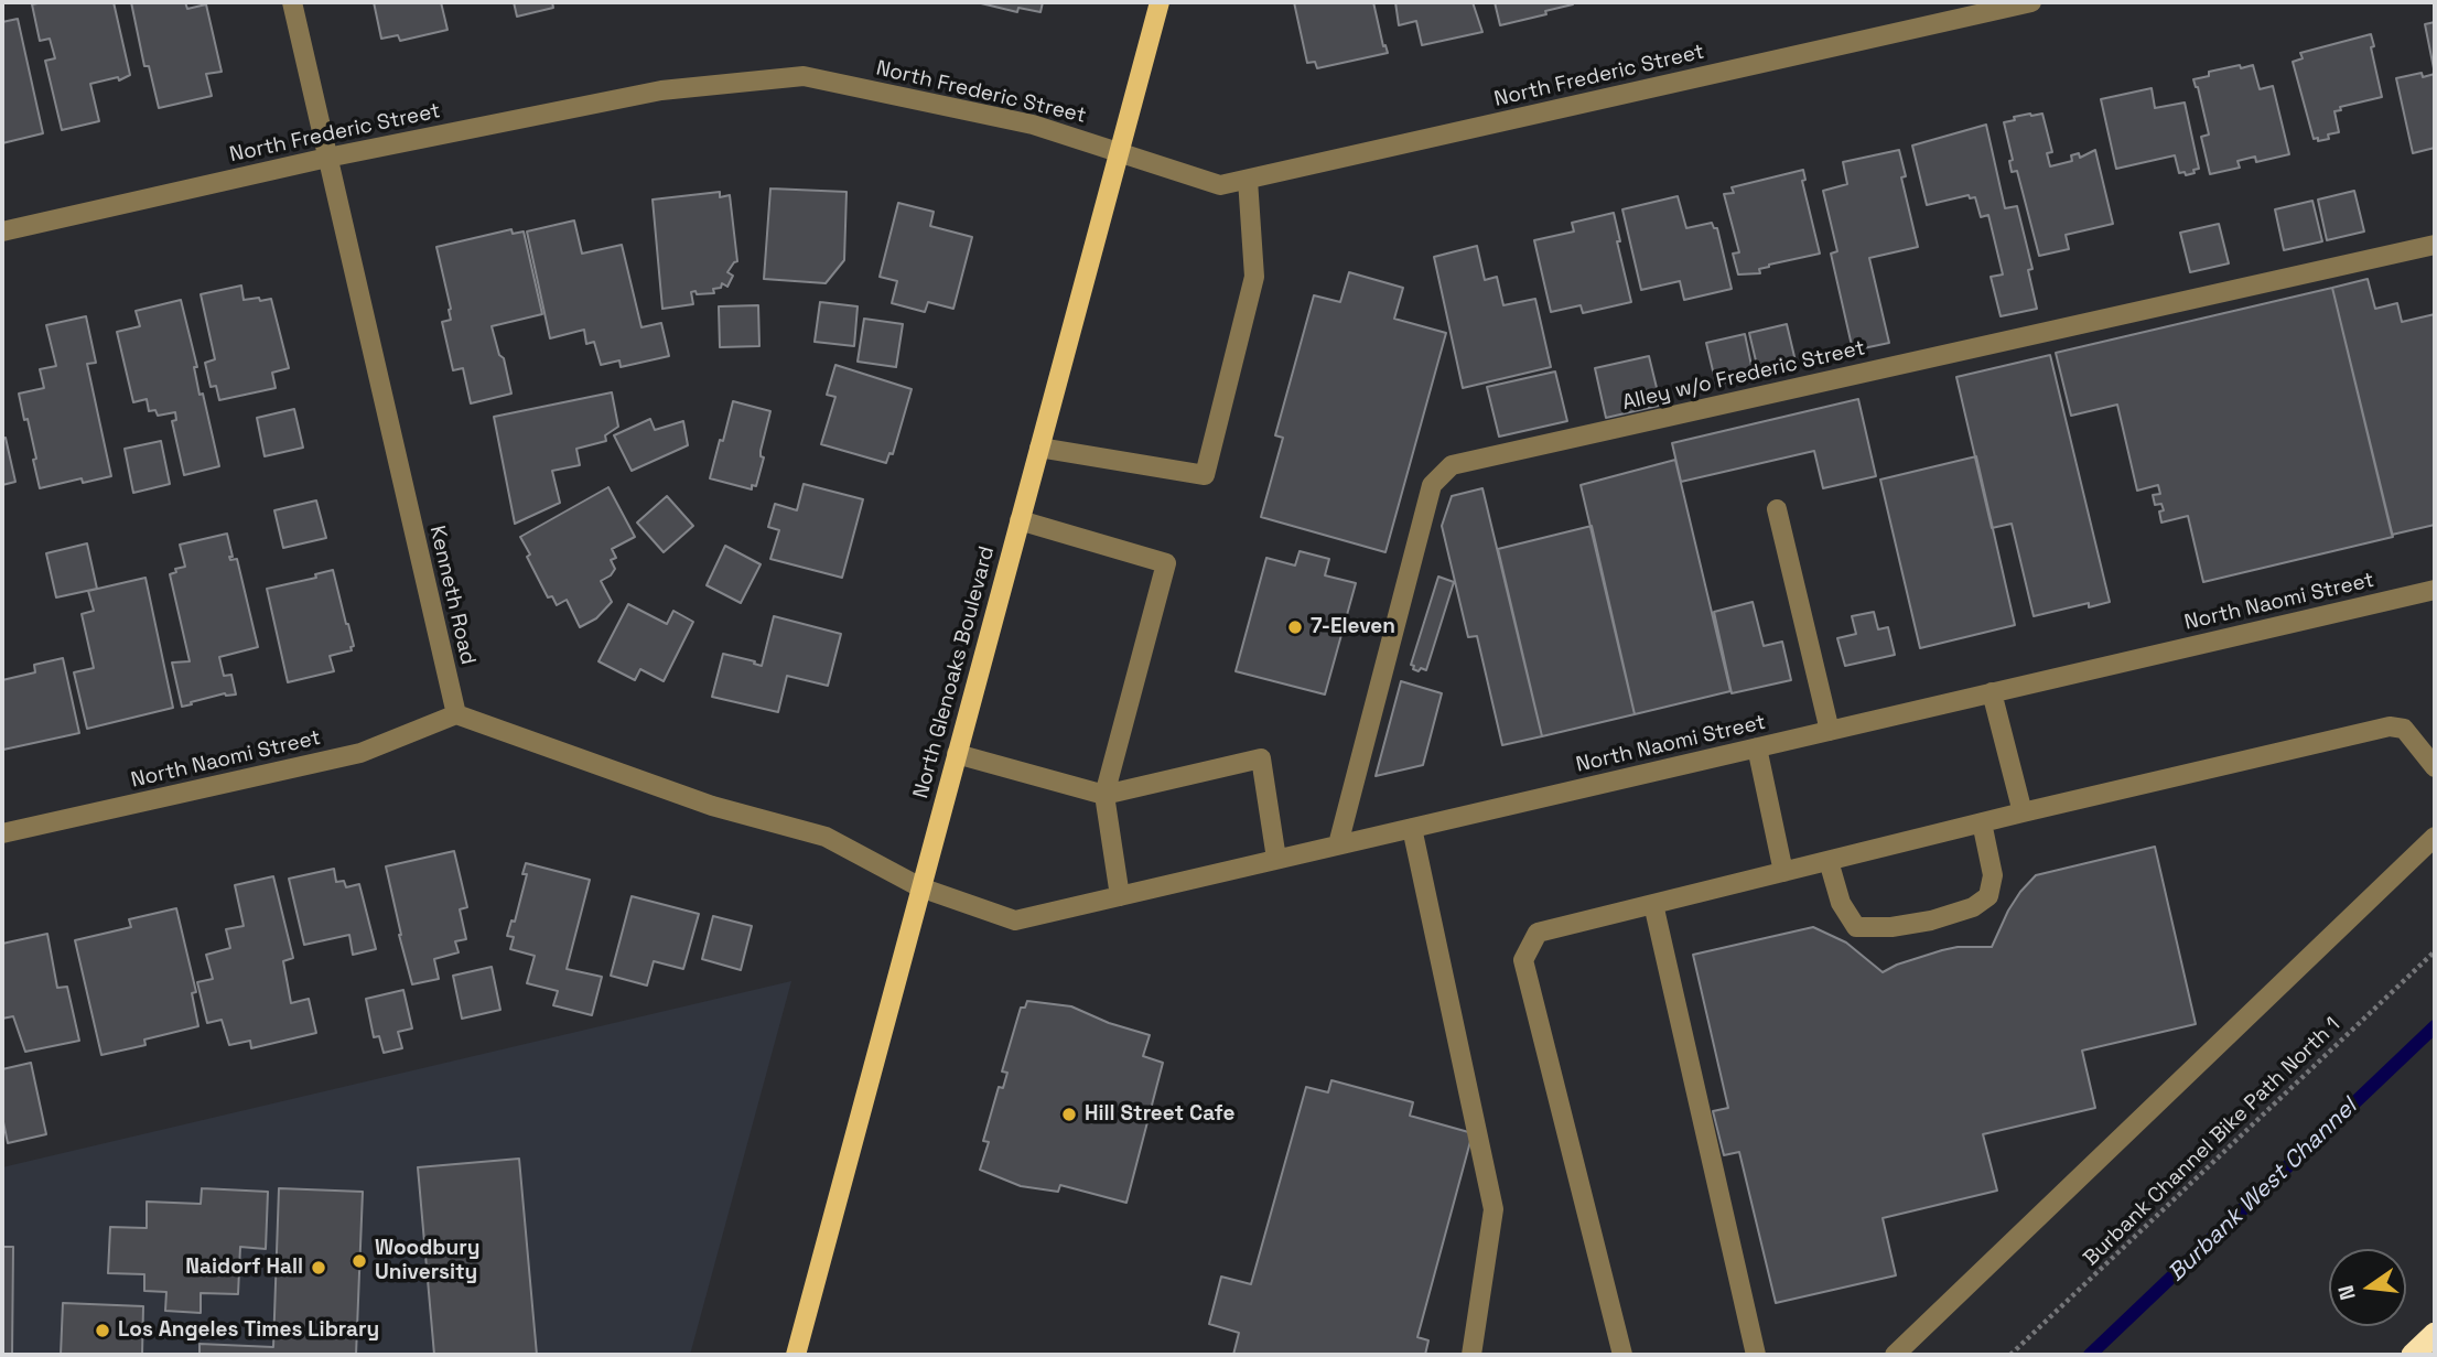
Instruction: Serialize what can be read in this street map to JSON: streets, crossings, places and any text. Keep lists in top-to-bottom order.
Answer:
{
  "streets": {
    "main road": ["North Glenoaks Boulevard"],
    "street": [
      "North Frederic Street",
      "Alley w/o Frederic Street",
      "Kenneth Road",
      "North Naomi Street"
    ],
    "path": ["Burbank Channel Bike Path North 1"]
  },
  "crossings": [
    ["North Frederic Street", "Kenneth Road"],
    ["North Frederic Street", "North Glenoaks Boulevard"],
    ["Alley w/o Frederic Street", "North Naomi Street"],
    ["Kenneth Road", "North Naomi Street"],
    ["North Naomi Street", "North Glenoaks Boulevard"]
  ],
  "water": ["Burbank West Channel"],
  "places": [
    "7-Eleven",
    "Hill Street Cafe",
    "Woodbury University",
    "Naidorf Hall",
    "Los Angeles Times Library"
  ],
  "north": "left"
}
